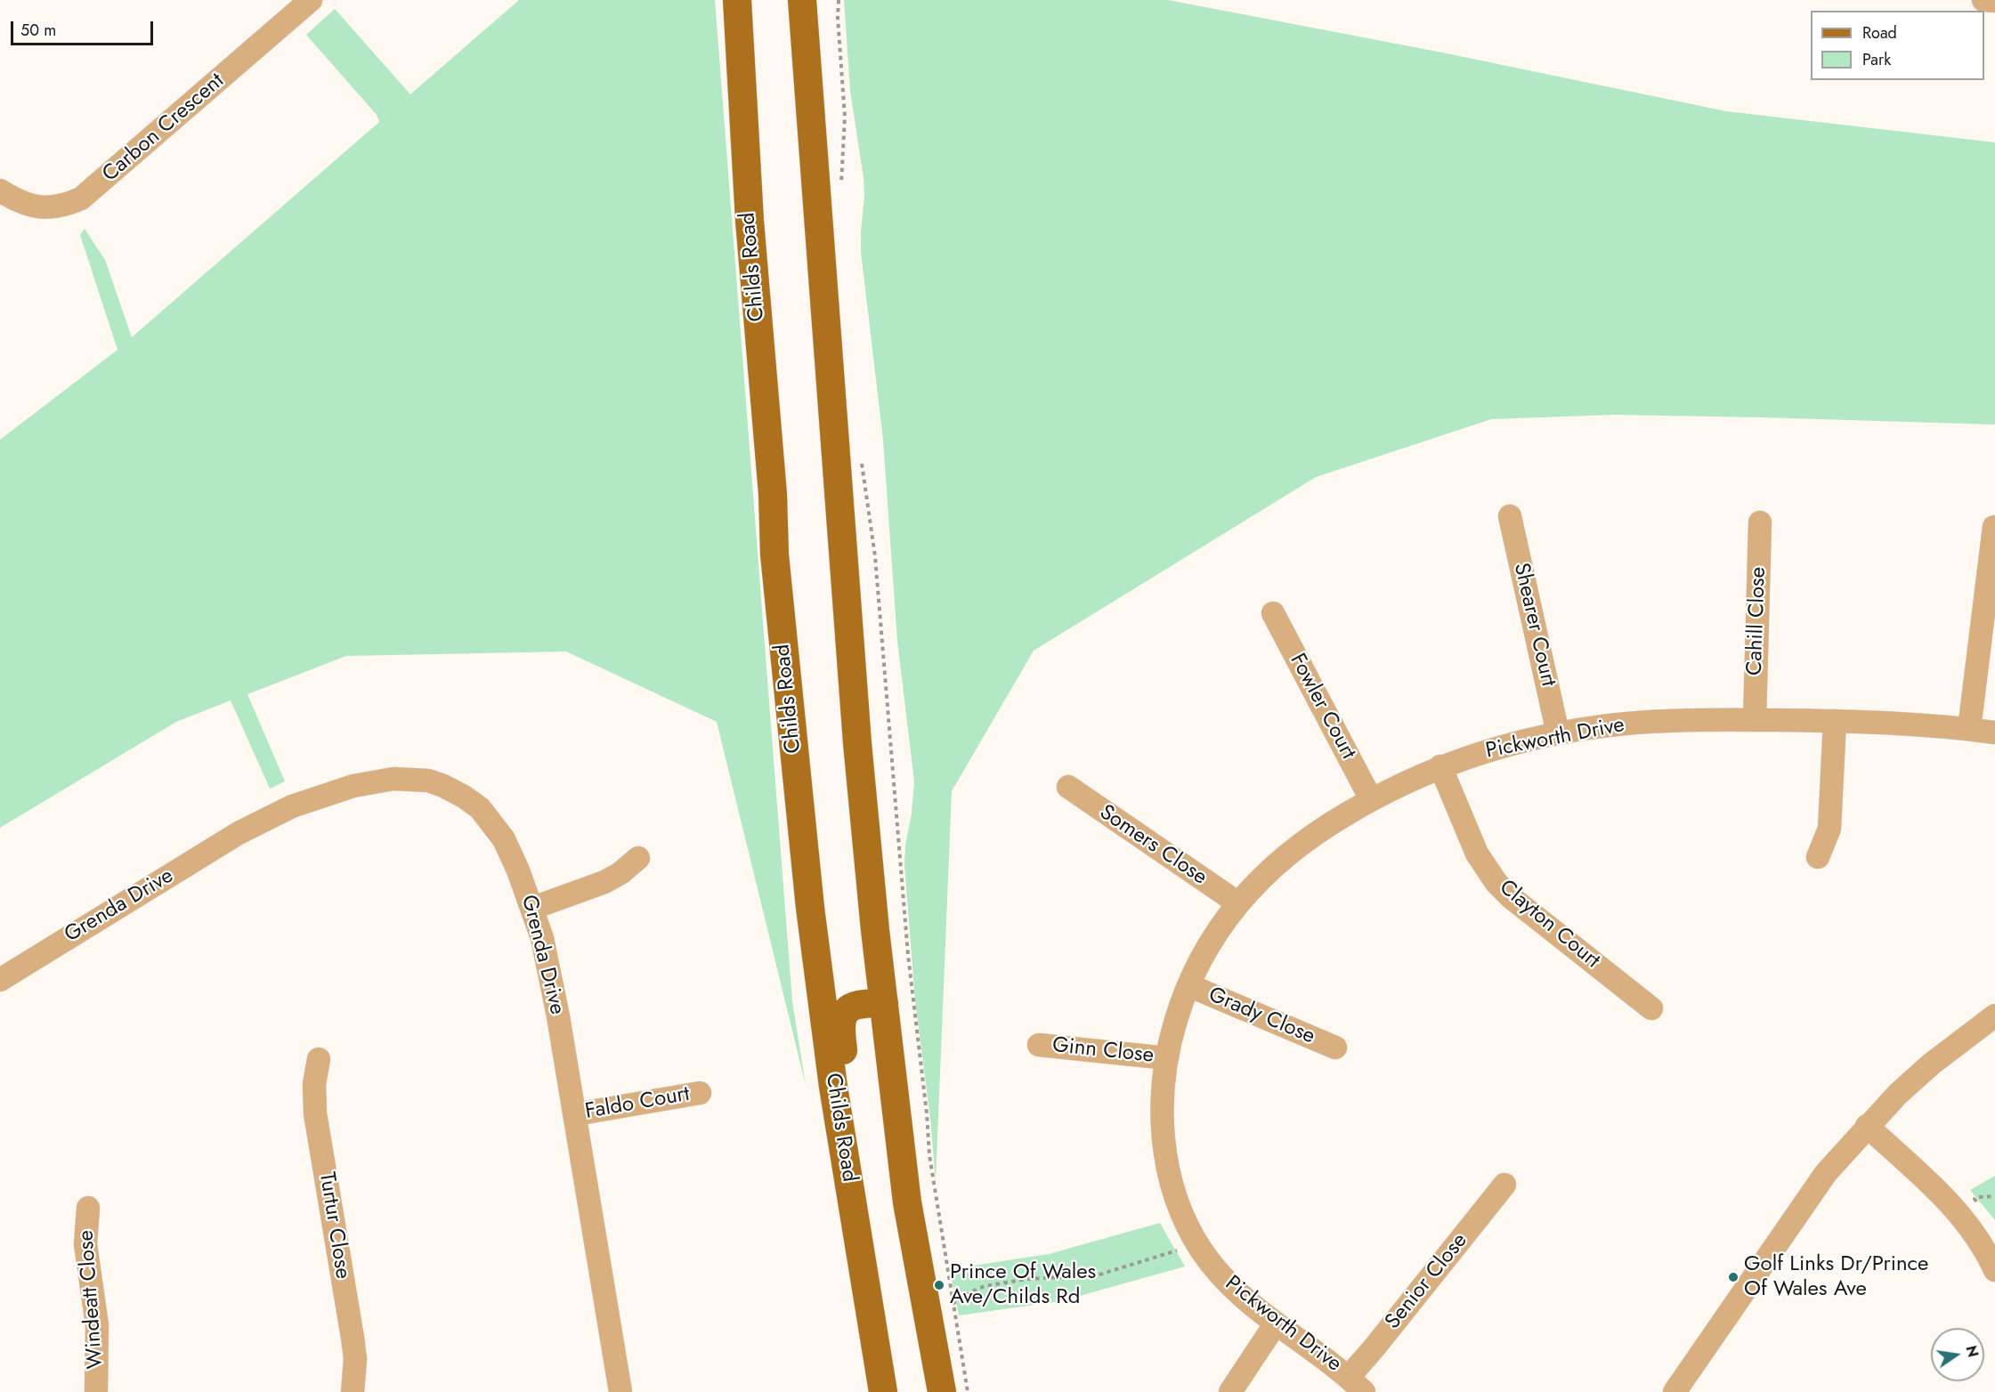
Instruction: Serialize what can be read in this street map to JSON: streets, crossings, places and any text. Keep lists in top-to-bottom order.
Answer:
{
  "streets": {
    "main road": ["Childs Road"],
    "street": [
      "Carbon Crescent",
      "Cahill Close",
      "Shearer Court",
      "Fowler Court",
      "Pickworth Drive",
      "Somers Close",
      "Grenda Drive",
      "Clayton Court",
      "Grady Close",
      "Ginn Close",
      "Faldo Court",
      "Turtur Close",
      "Senior Close",
      "Windeatt Close"
    ]
  },
  "crossings": [
    ["Cahill Close", "Pickworth Drive"],
    ["Shearer Court", "Pickworth Drive"],
    ["Fowler Court", "Pickworth Drive"],
    ["Pickworth Drive", "Somers Close"],
    ["Pickworth Drive", "Clayton Court"],
    ["Pickworth Drive", "Grady Close"],
    ["Pickworth Drive", "Ginn Close"],
    ["Pickworth Drive", "Senior Close"],
    ["Grenda Drive", "Faldo Court"]
  ],
  "places": ["Golf Links Dr/Prince Of Wales Ave", "Prince Of Wales Ave/Childs Rd"],
  "legend": ["Road", "Park"],
  "scale_bar": "50 m",
  "north": "right"
}
